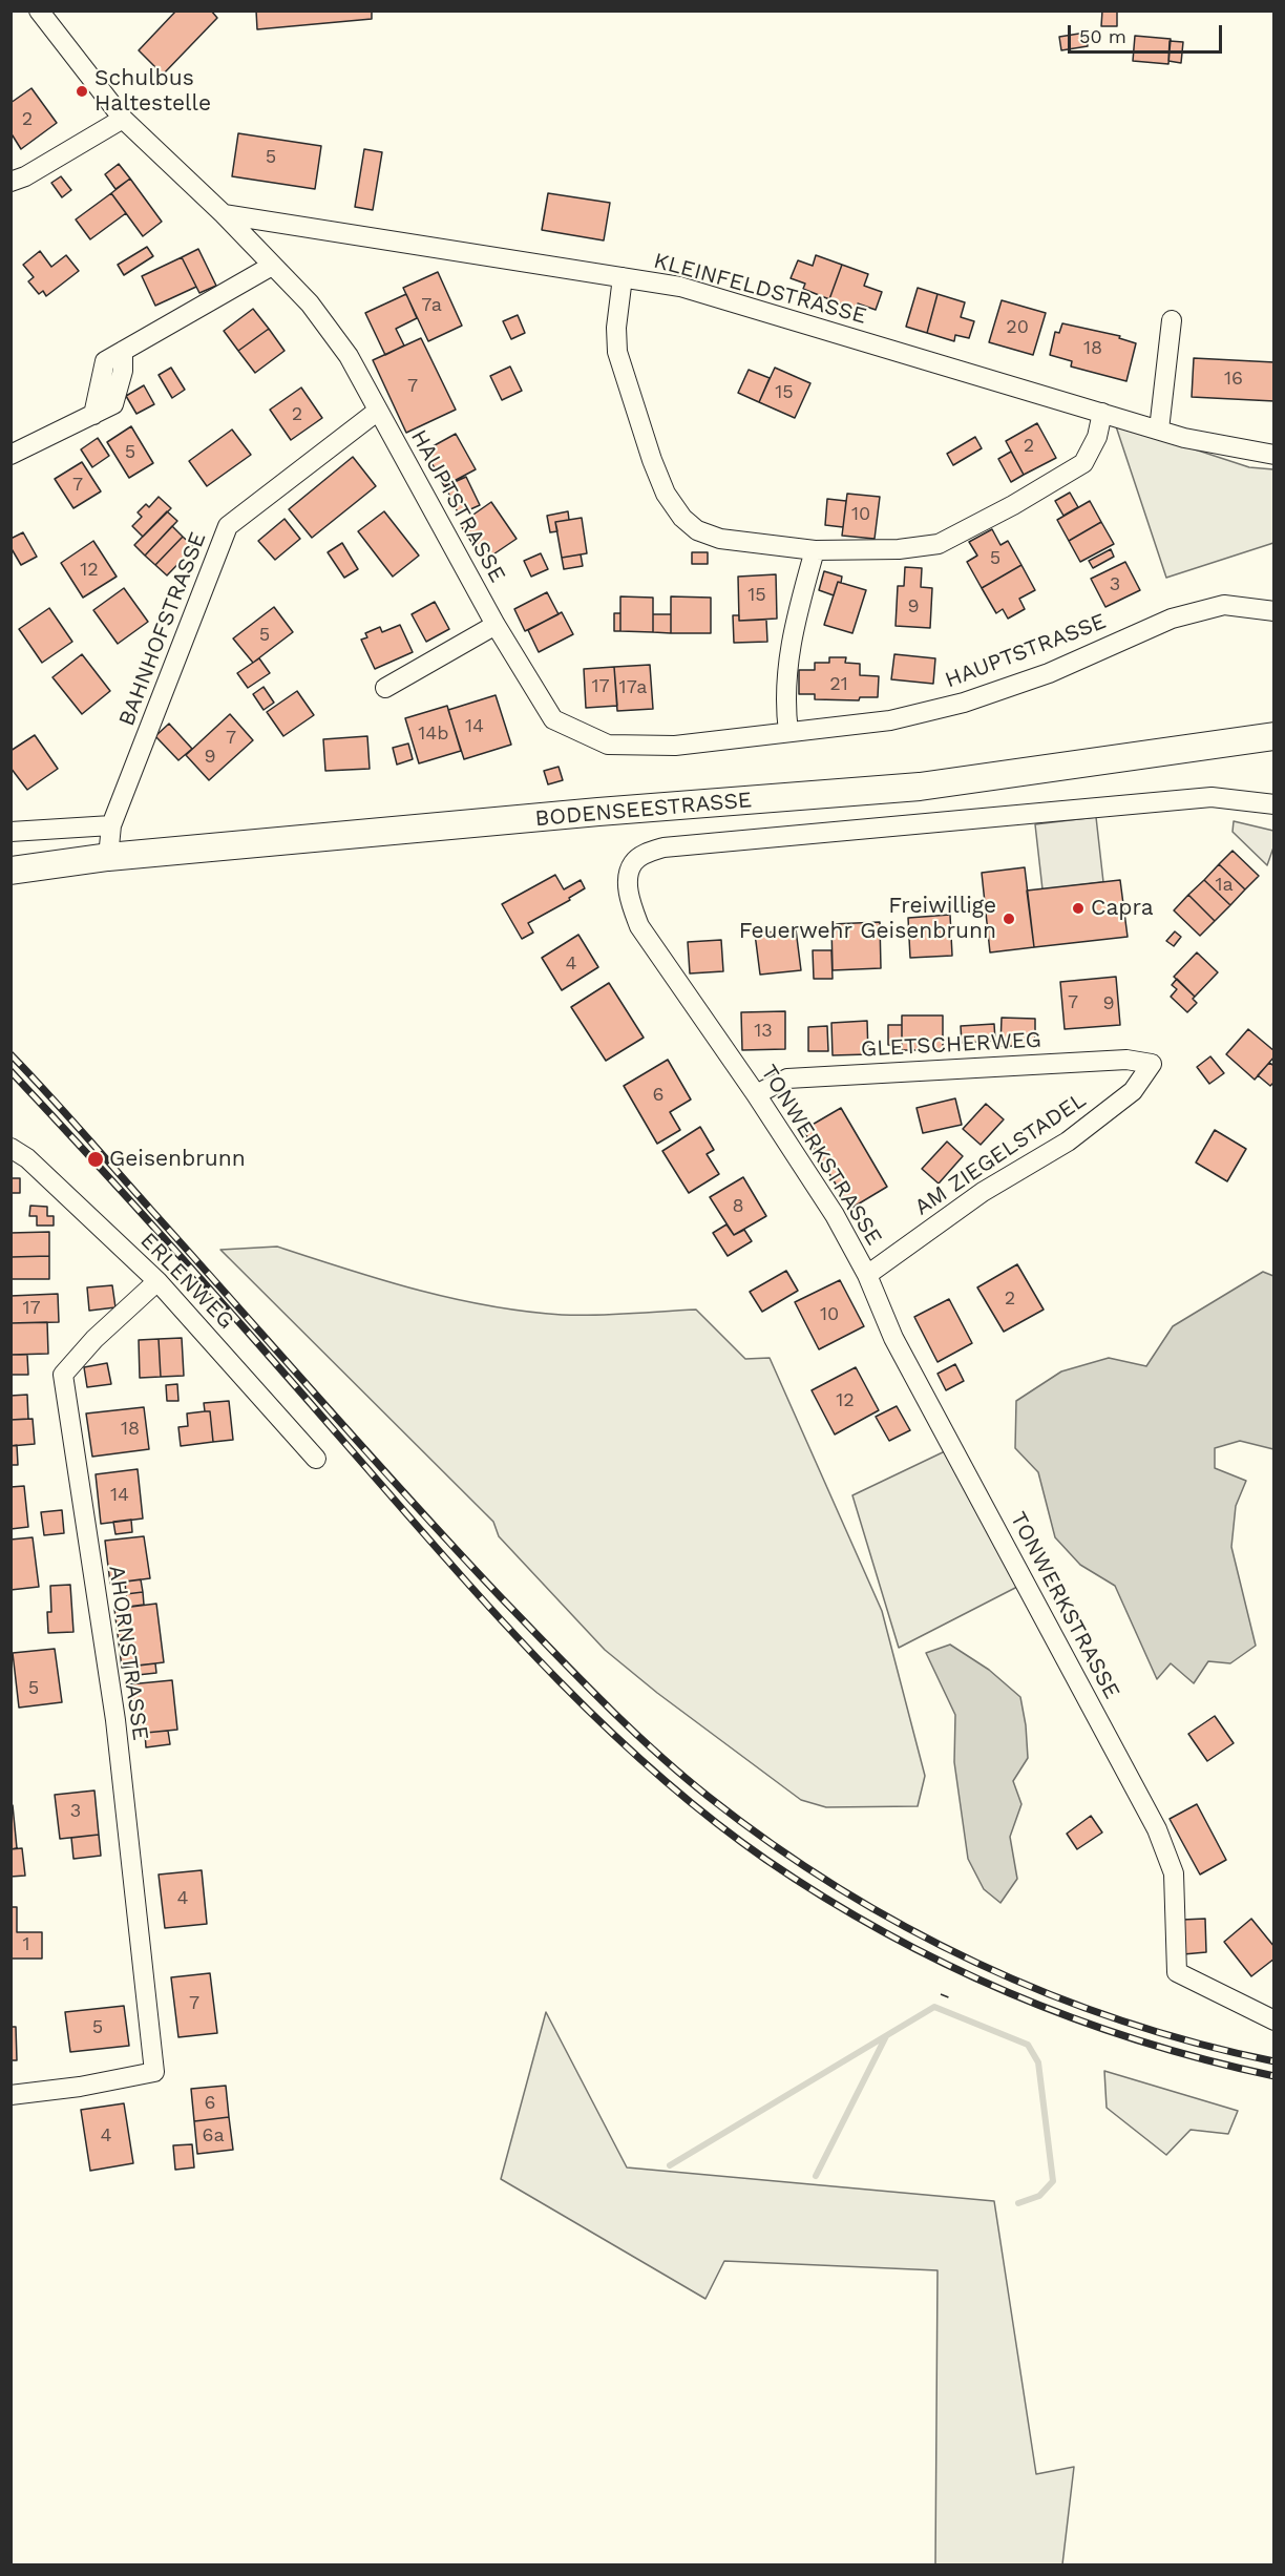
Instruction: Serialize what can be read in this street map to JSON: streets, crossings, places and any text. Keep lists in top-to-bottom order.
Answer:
{
  "streets": {
    "main road": ["BODENSEESTRASSE"],
    "street": [
      "KLEINFELDSTRASSE",
      "HAUPTSTRASSE",
      "BAHNHOFSTRASSE",
      "GLETSCHERWEG",
      "AM ZIEGELSTADEL",
      "TONWERKSTRASSE",
      "ERLENWEG",
      "AHORNSTRASSE"
    ]
  },
  "crossings": [
    ["KLEINFELDSTRASSE", "HAUPTSTRASSE"],
    ["HAUPTSTRASSE", "BAHNHOFSTRASSE"],
    ["BAHNHOFSTRASSE", "BODENSEESTRASSE"],
    ["GLETSCHERWEG", "AM ZIEGELSTADEL"],
    ["GLETSCHERWEG", "TONWERKSTRASSE"],
    ["AM ZIEGELSTADEL", "TONWERKSTRASSE"],
    ["ERLENWEG", "AHORNSTRASSE"]
  ],
  "places": [
    "Schulbus Haltestelle",
    "Capra",
    "Freiwillige Feuerwehr Geisenbrunn",
    "Geisenbrunn"
  ],
  "house_numbers": [
    "2",
    "5",
    "7a",
    "20",
    "18",
    "16",
    "7",
    "15",
    "2",
    "2",
    "5",
    "7",
    "10",
    "5",
    "12",
    "3",
    "15",
    "9",
    "5",
    "21",
    "17",
    "17a",
    "14",
    "14b",
    "7",
    "9",
    "1a",
    "4",
    "7",
    "9",
    "13",
    "6",
    "8",
    "2",
    "17",
    "10",
    "12",
    "18",
    "14",
    "5",
    "3",
    "4",
    "1",
    "7",
    "5",
    "6",
    "4",
    "6a"
  ],
  "scale_bar": "50 m"
}
